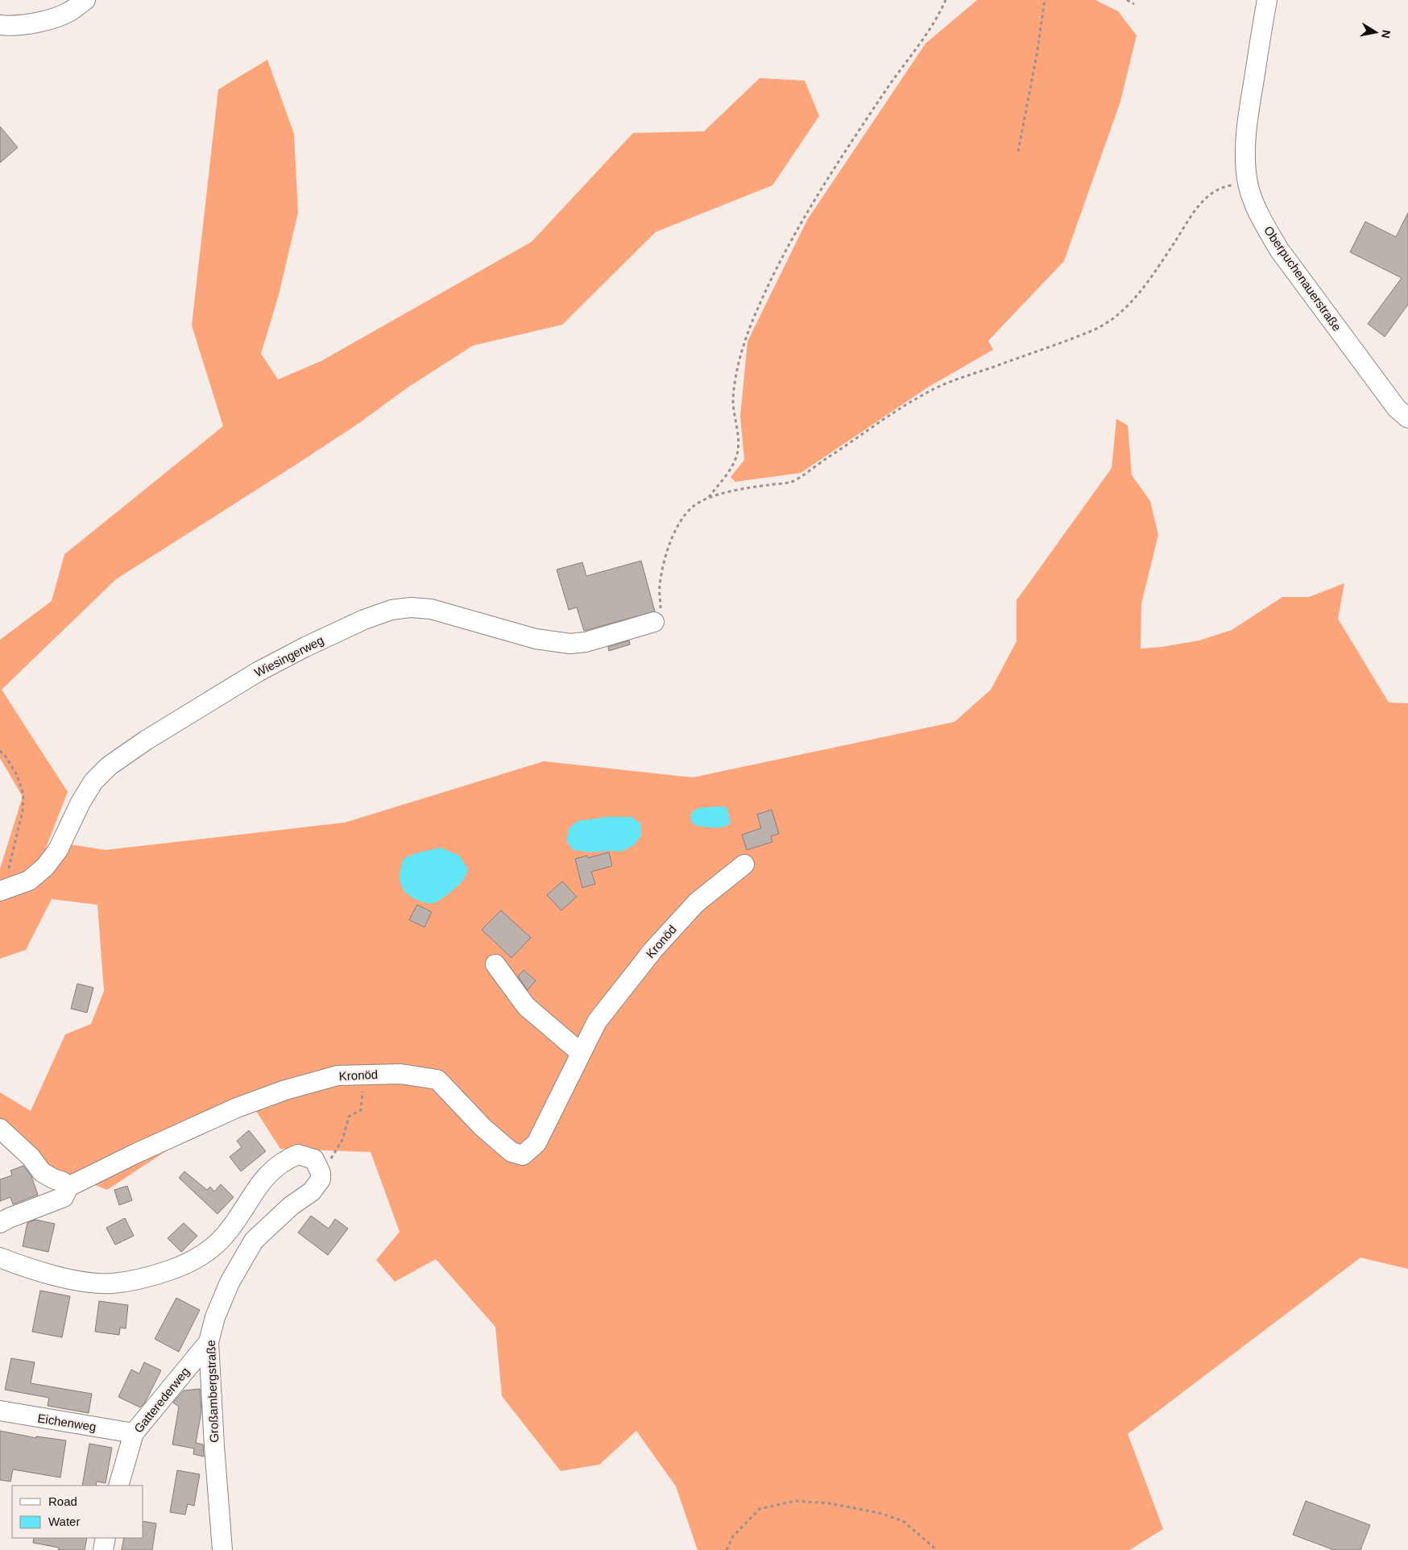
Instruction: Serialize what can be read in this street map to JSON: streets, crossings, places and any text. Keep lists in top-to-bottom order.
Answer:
{
  "streets": {
    "street": [
      "Oberpuchenauerstraße",
      "Wiesingerweg",
      "Kronöd",
      "Großambergstraße",
      "Gatterederweg",
      "Eichenweg"
    ]
  },
  "crossings": [
    ["Großambergstraße", "Gatterederweg"],
    ["Gatterederweg", "Eichenweg"]
  ],
  "legend": ["Road", "Water"],
  "north": "right"
}
